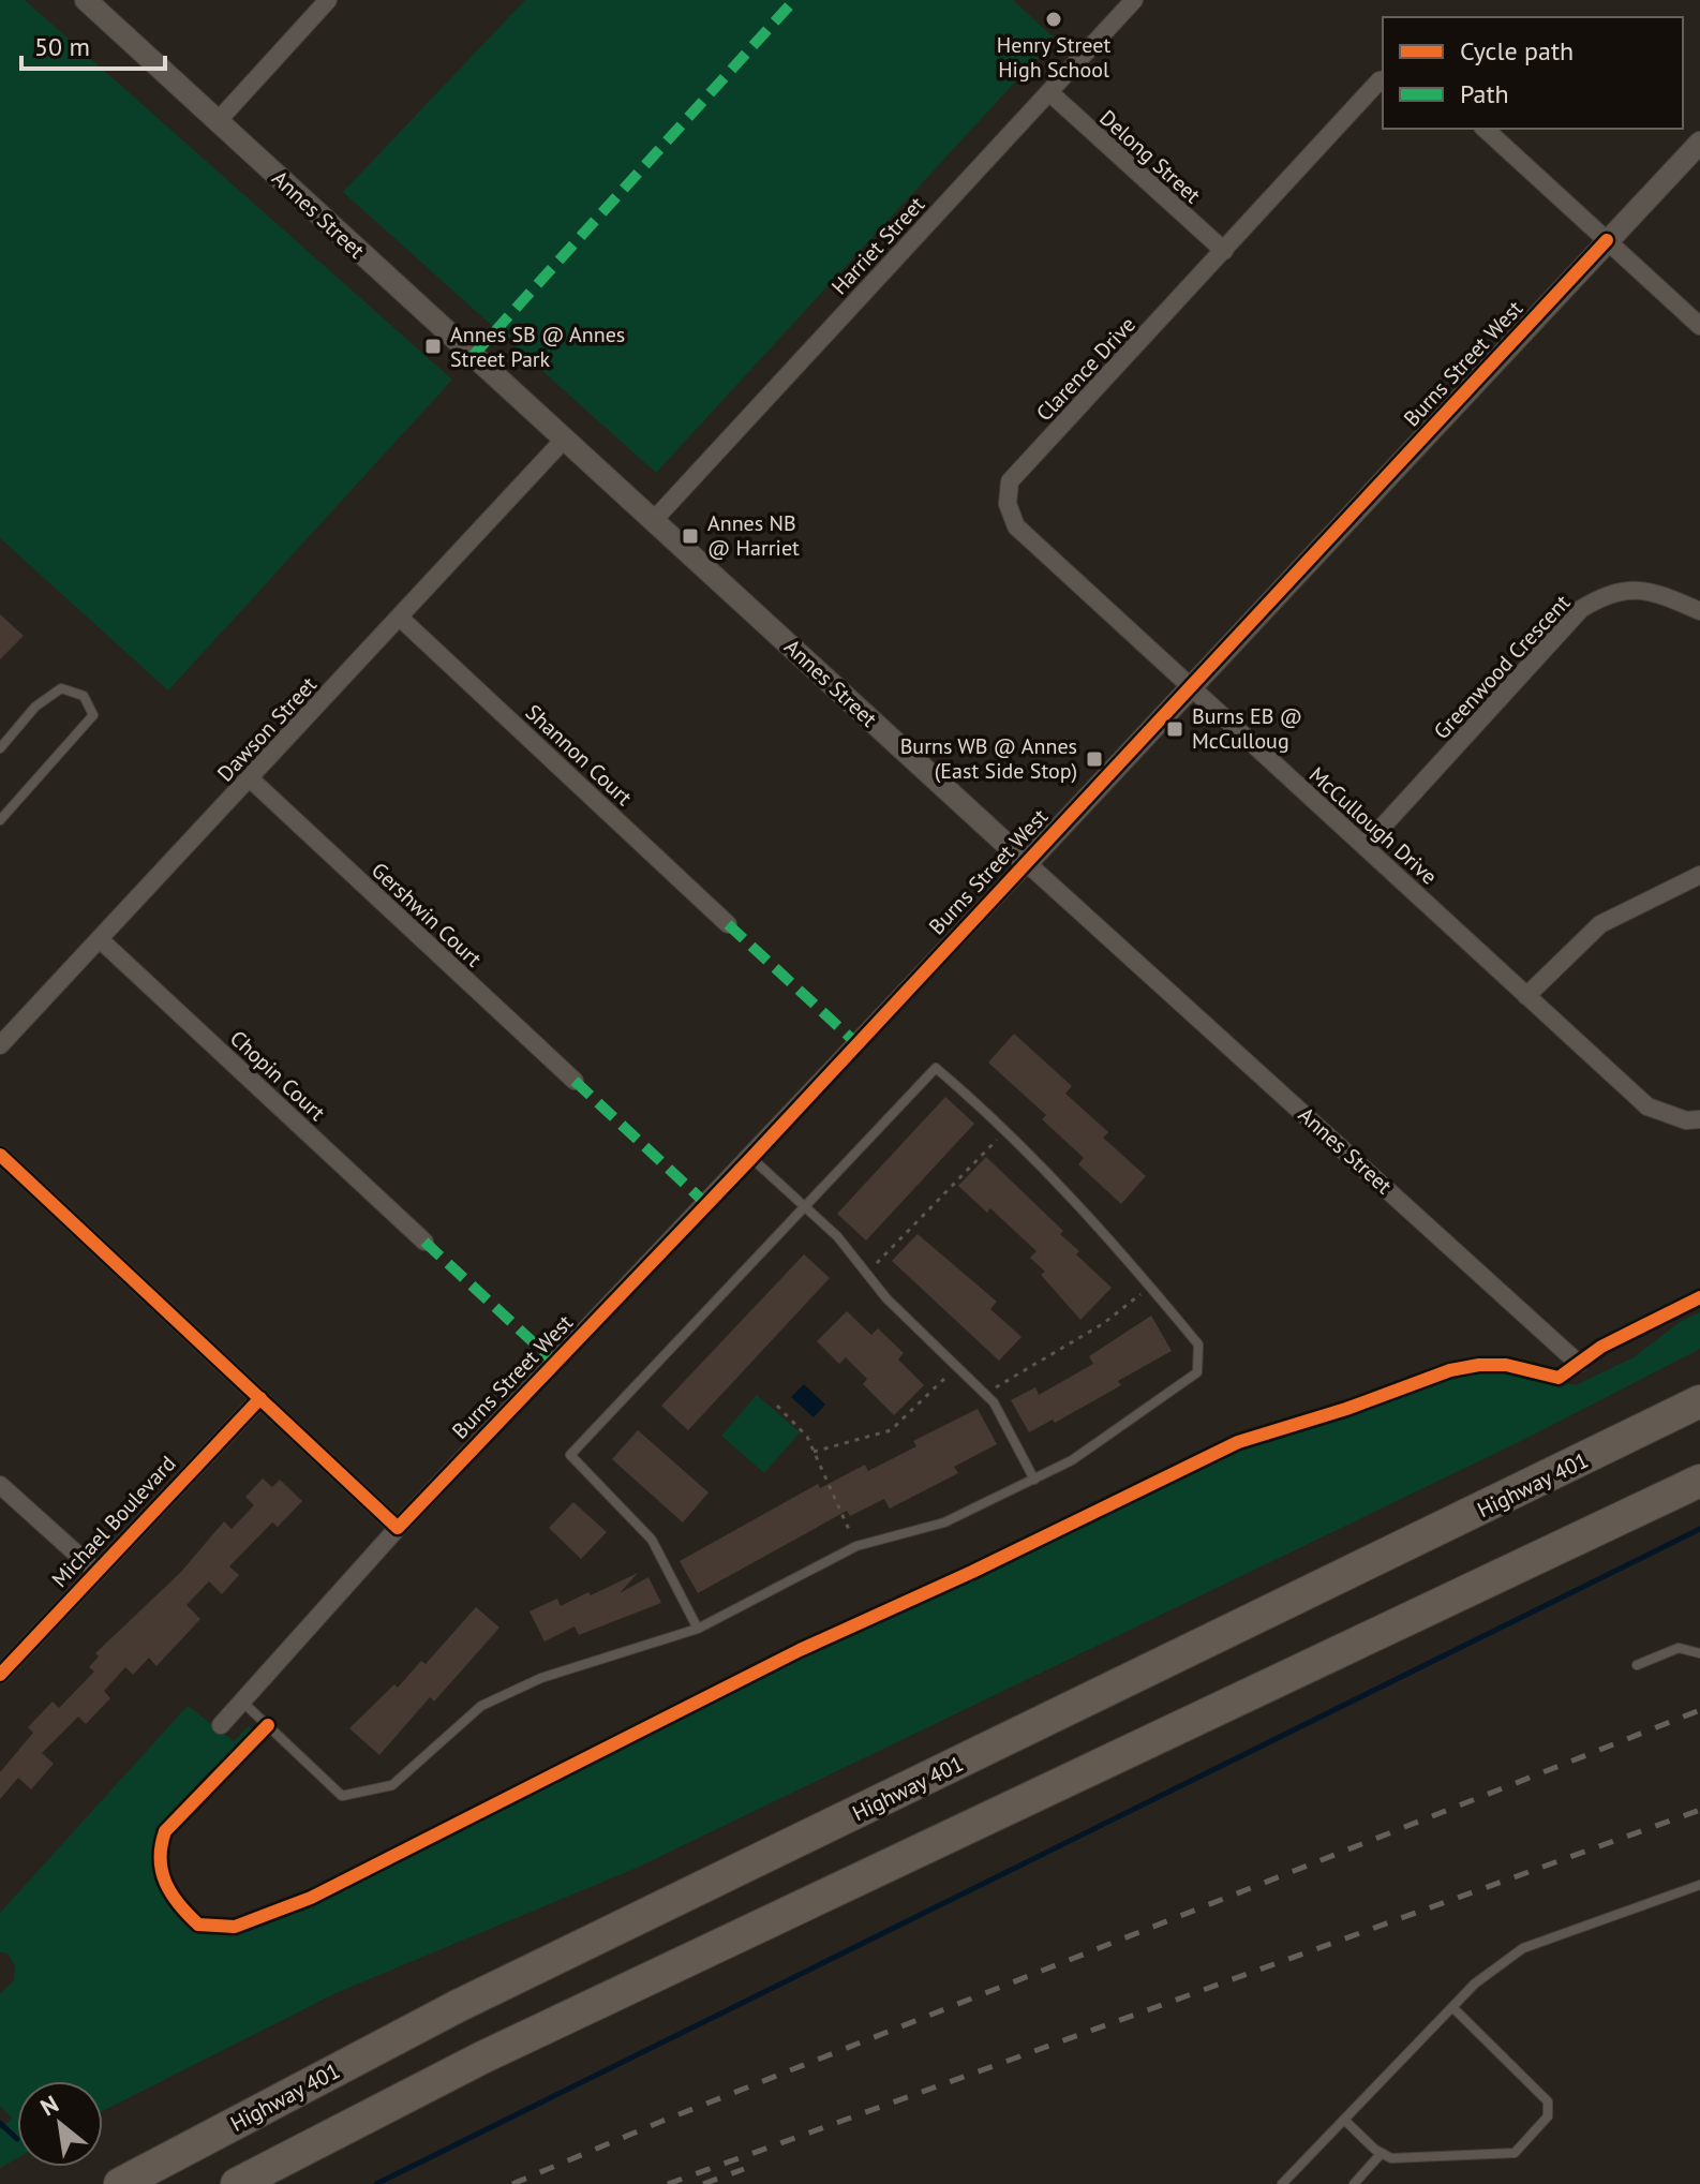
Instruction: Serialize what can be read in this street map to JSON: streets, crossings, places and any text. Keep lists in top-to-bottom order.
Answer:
{
  "streets": {
    "highway": ["Highway 401"],
    "street": [
      "Delong Street",
      "Annes Street",
      "Harriet Street",
      "Burns Street West",
      "Clarence Drive",
      "Greenwood Crescent",
      "Dawson Street",
      "Shannon Court",
      "McCullough Drive",
      "Gershwin Court",
      "Chopin Court",
      "Michael Boulevard"
    ]
  },
  "crossings": [
    ["Delong Street", "Harriet Street"],
    ["Delong Street", "Clarence Drive"],
    ["Annes Street", "Harriet Street"],
    ["Annes Street", "Burns Street West"],
    ["Annes Street", "Dawson Street"],
    ["Burns Street West", "Clarence Drive"],
    ["Burns Street West", "McCullough Drive"],
    ["Clarence Drive", "McCullough Drive"],
    ["Greenwood Crescent", "McCullough Drive"],
    ["Dawson Street", "Shannon Court"],
    ["Dawson Street", "Gershwin Court"],
    ["Dawson Street", "Chopin Court"]
  ],
  "places": {
    "other": ["Henry Street High School"],
    "transit": [
      "Annes SB @ Annes Street Park",
      "Annes NB @ Harriet",
      "Burns EB @ McCulloug",
      "Burns WB @ Annes (East Side Stop)"
    ]
  },
  "legend": ["Cycle path", "Path"],
  "scale_bar": "50 m",
  "north": "top left"
}
